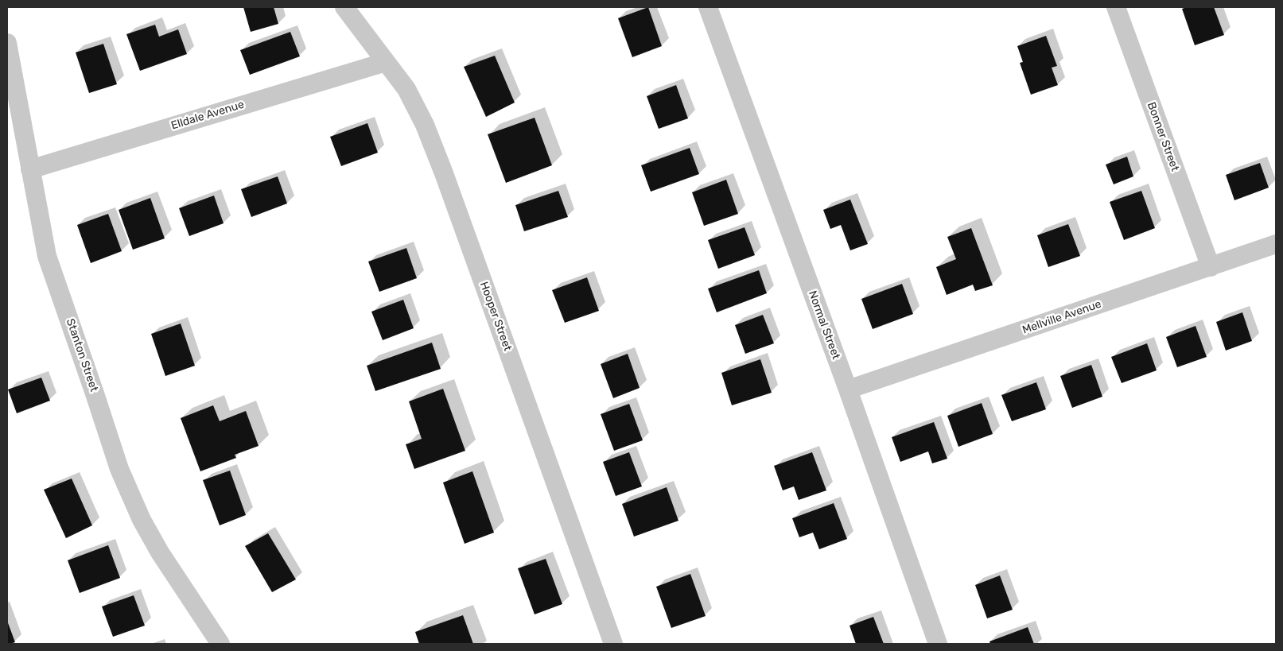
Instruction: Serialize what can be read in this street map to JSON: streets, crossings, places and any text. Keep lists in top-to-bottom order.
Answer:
{
  "streets": {
    "street": [
      "Elldale Avenue",
      "Bonner Street",
      "Hooper Street",
      "Mellville Avenue",
      "Normal Street",
      "Stanton Street"
    ]
  },
  "crossings": [
    ["Elldale Avenue", "Hooper Street"],
    ["Elldale Avenue", "Stanton Street"],
    ["Bonner Street", "Mellville Avenue"],
    ["Mellville Avenue", "Normal Street"]
  ]
}
